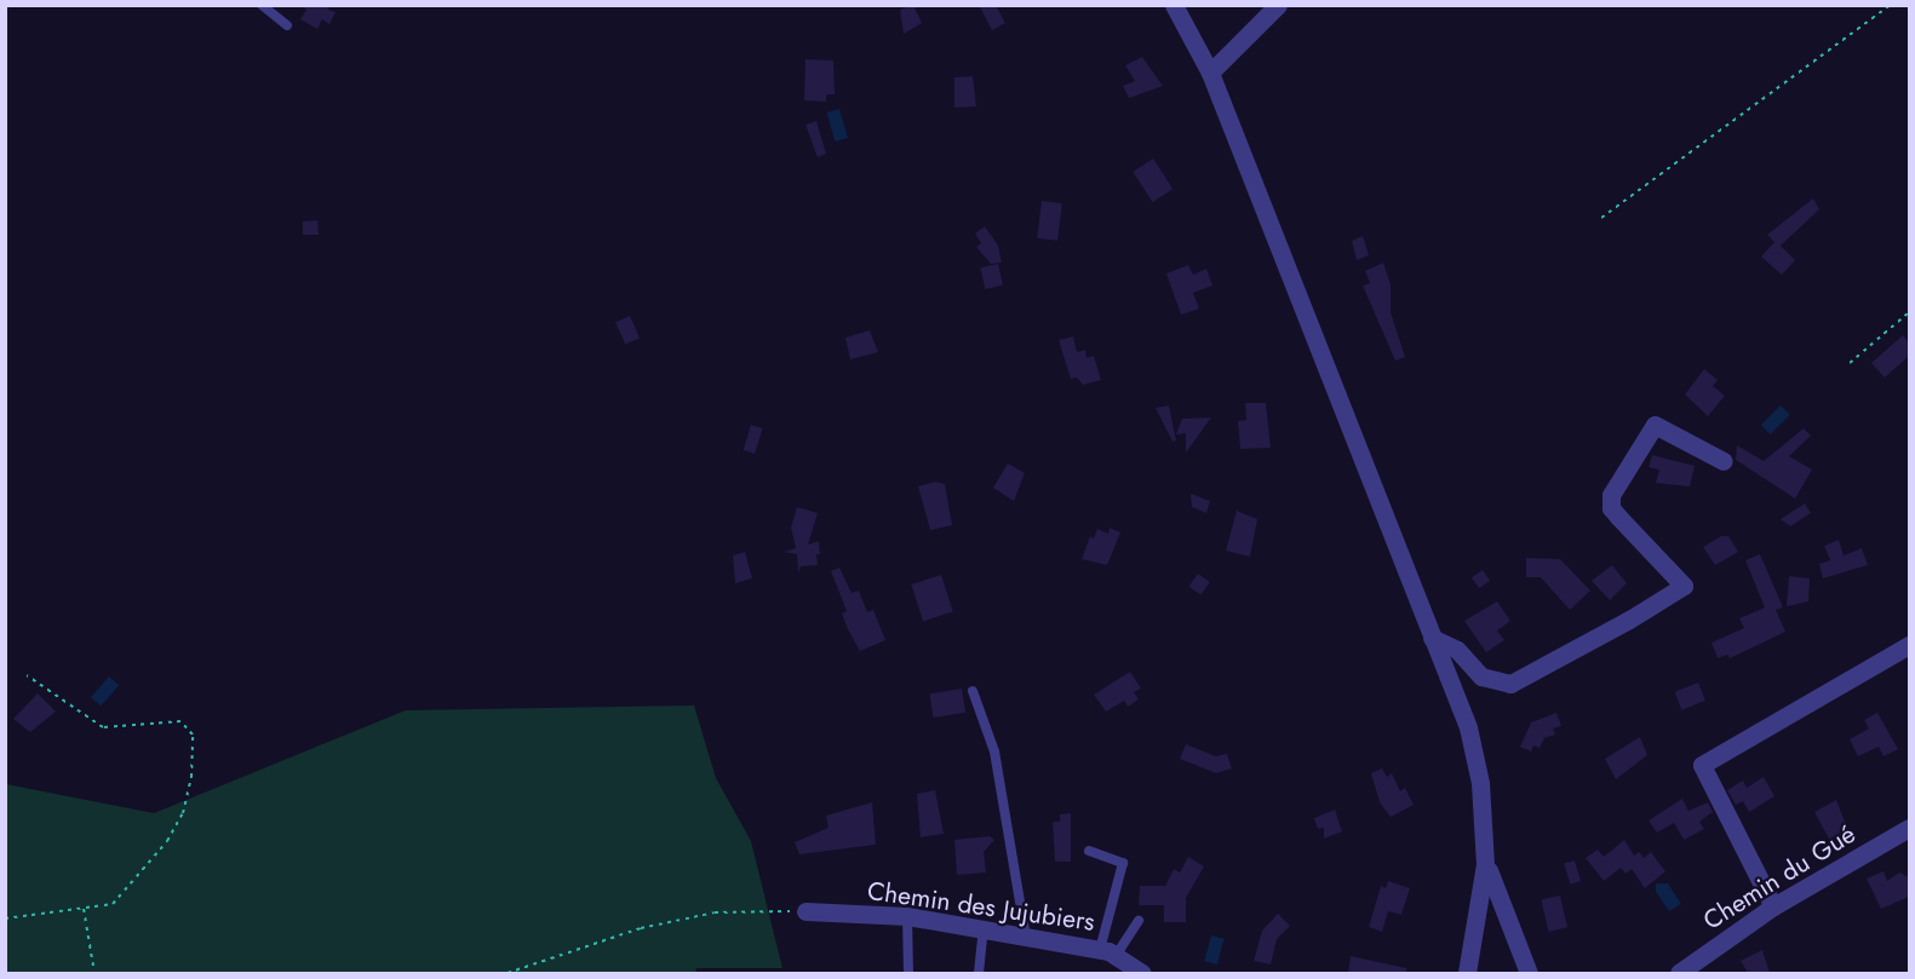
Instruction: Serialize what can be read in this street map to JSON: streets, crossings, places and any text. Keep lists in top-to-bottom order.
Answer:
{
  "streets": {
    "street": ["Chemin du Gué", "Chemin des Jujubiers"]
  }
}
